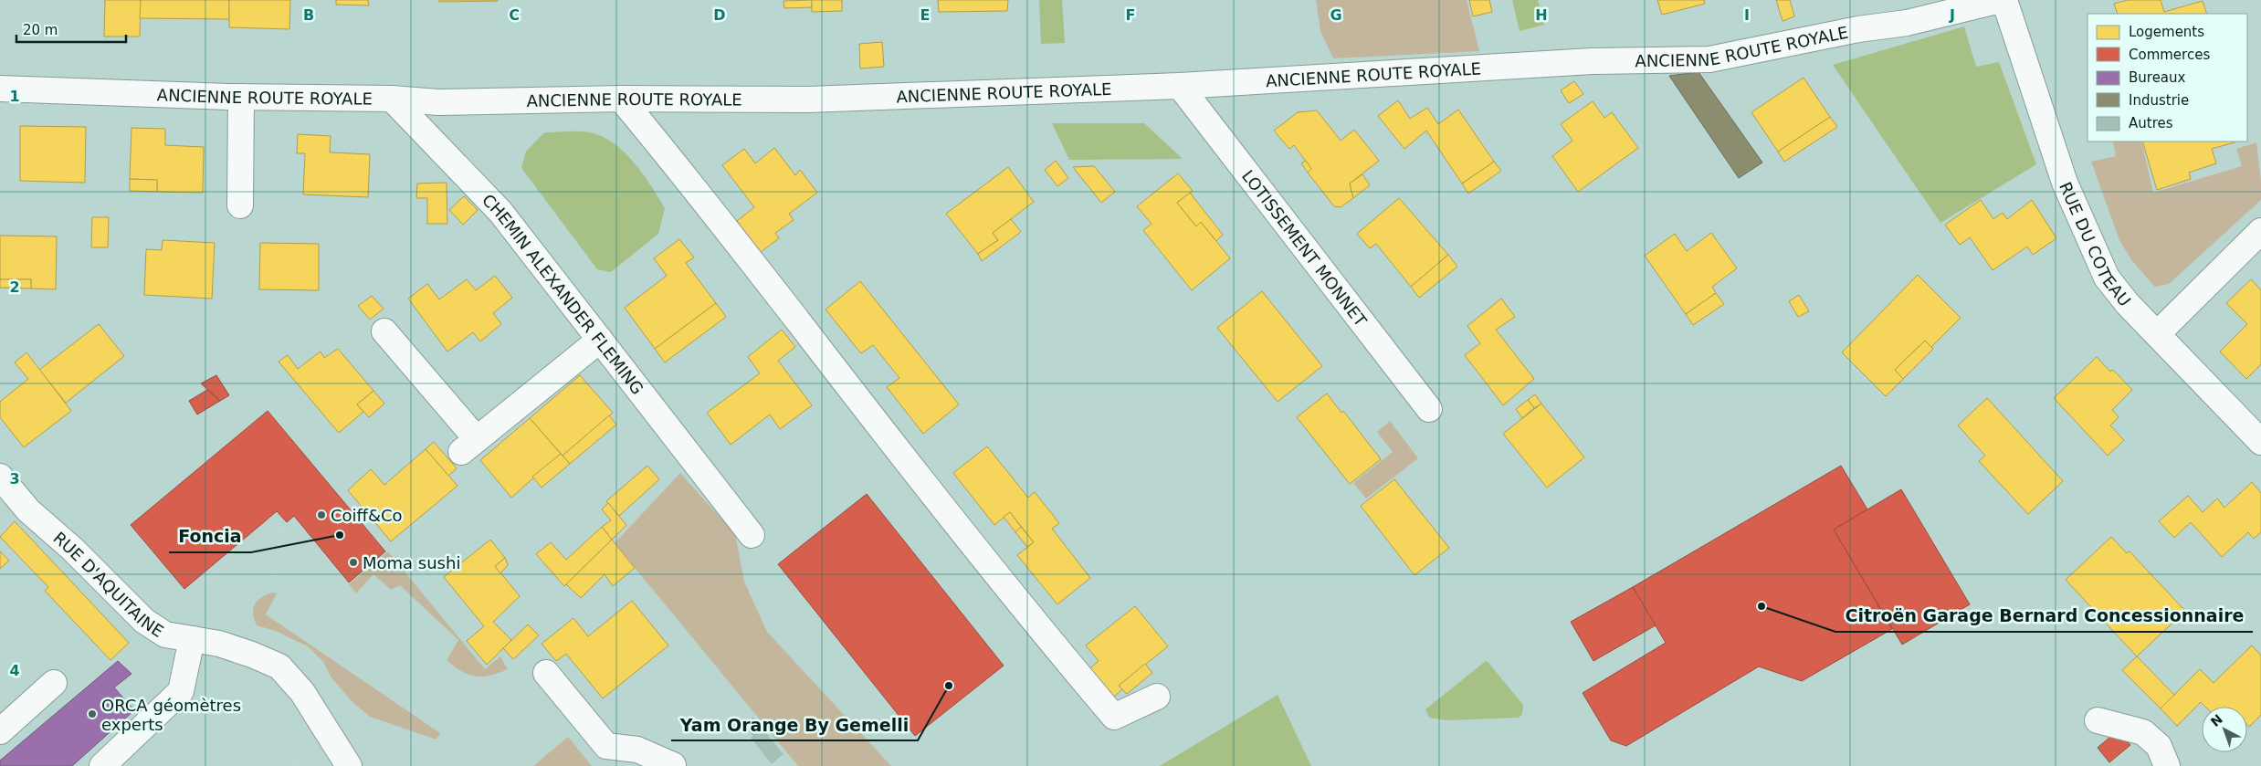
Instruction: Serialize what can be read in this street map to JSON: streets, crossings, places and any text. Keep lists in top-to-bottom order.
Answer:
{
  "streets": {
    "street": [
      "ANCIENNE ROUTE ROYALE",
      "RUE DU COTEAU",
      "LOTISSEMENT MONNET",
      "CHEMIN ALEXANDER FLEMING",
      "RUE D'AQUITAINE"
    ]
  },
  "crossings": [
    ["ANCIENNE ROUTE ROYALE", "LOTISSEMENT MONNET"],
    ["ANCIENNE ROUTE ROYALE", "CHEMIN ALEXANDER FLEMING"]
  ],
  "places": [
    "Coiff&Co",
    "Foncia",
    "Moma sushi",
    "Citroën Garage Bernard Concessionnaire",
    "Yam Orange By Gemelli",
    "ORCA géomètres experts"
  ],
  "legend": [
    "Logements",
    "Commerces",
    "Bureaux",
    "Industrie",
    "Autres"
  ],
  "scale_bar": "20 m",
  "north": "top left",
  "grid": {
    "columns": [
      "B",
      "C",
      "D",
      "E",
      "F",
      "G",
      "H",
      "I",
      "J"
    ],
    "rows": [
      "1",
      "2",
      "3",
      "4"
    ]
  }
}
